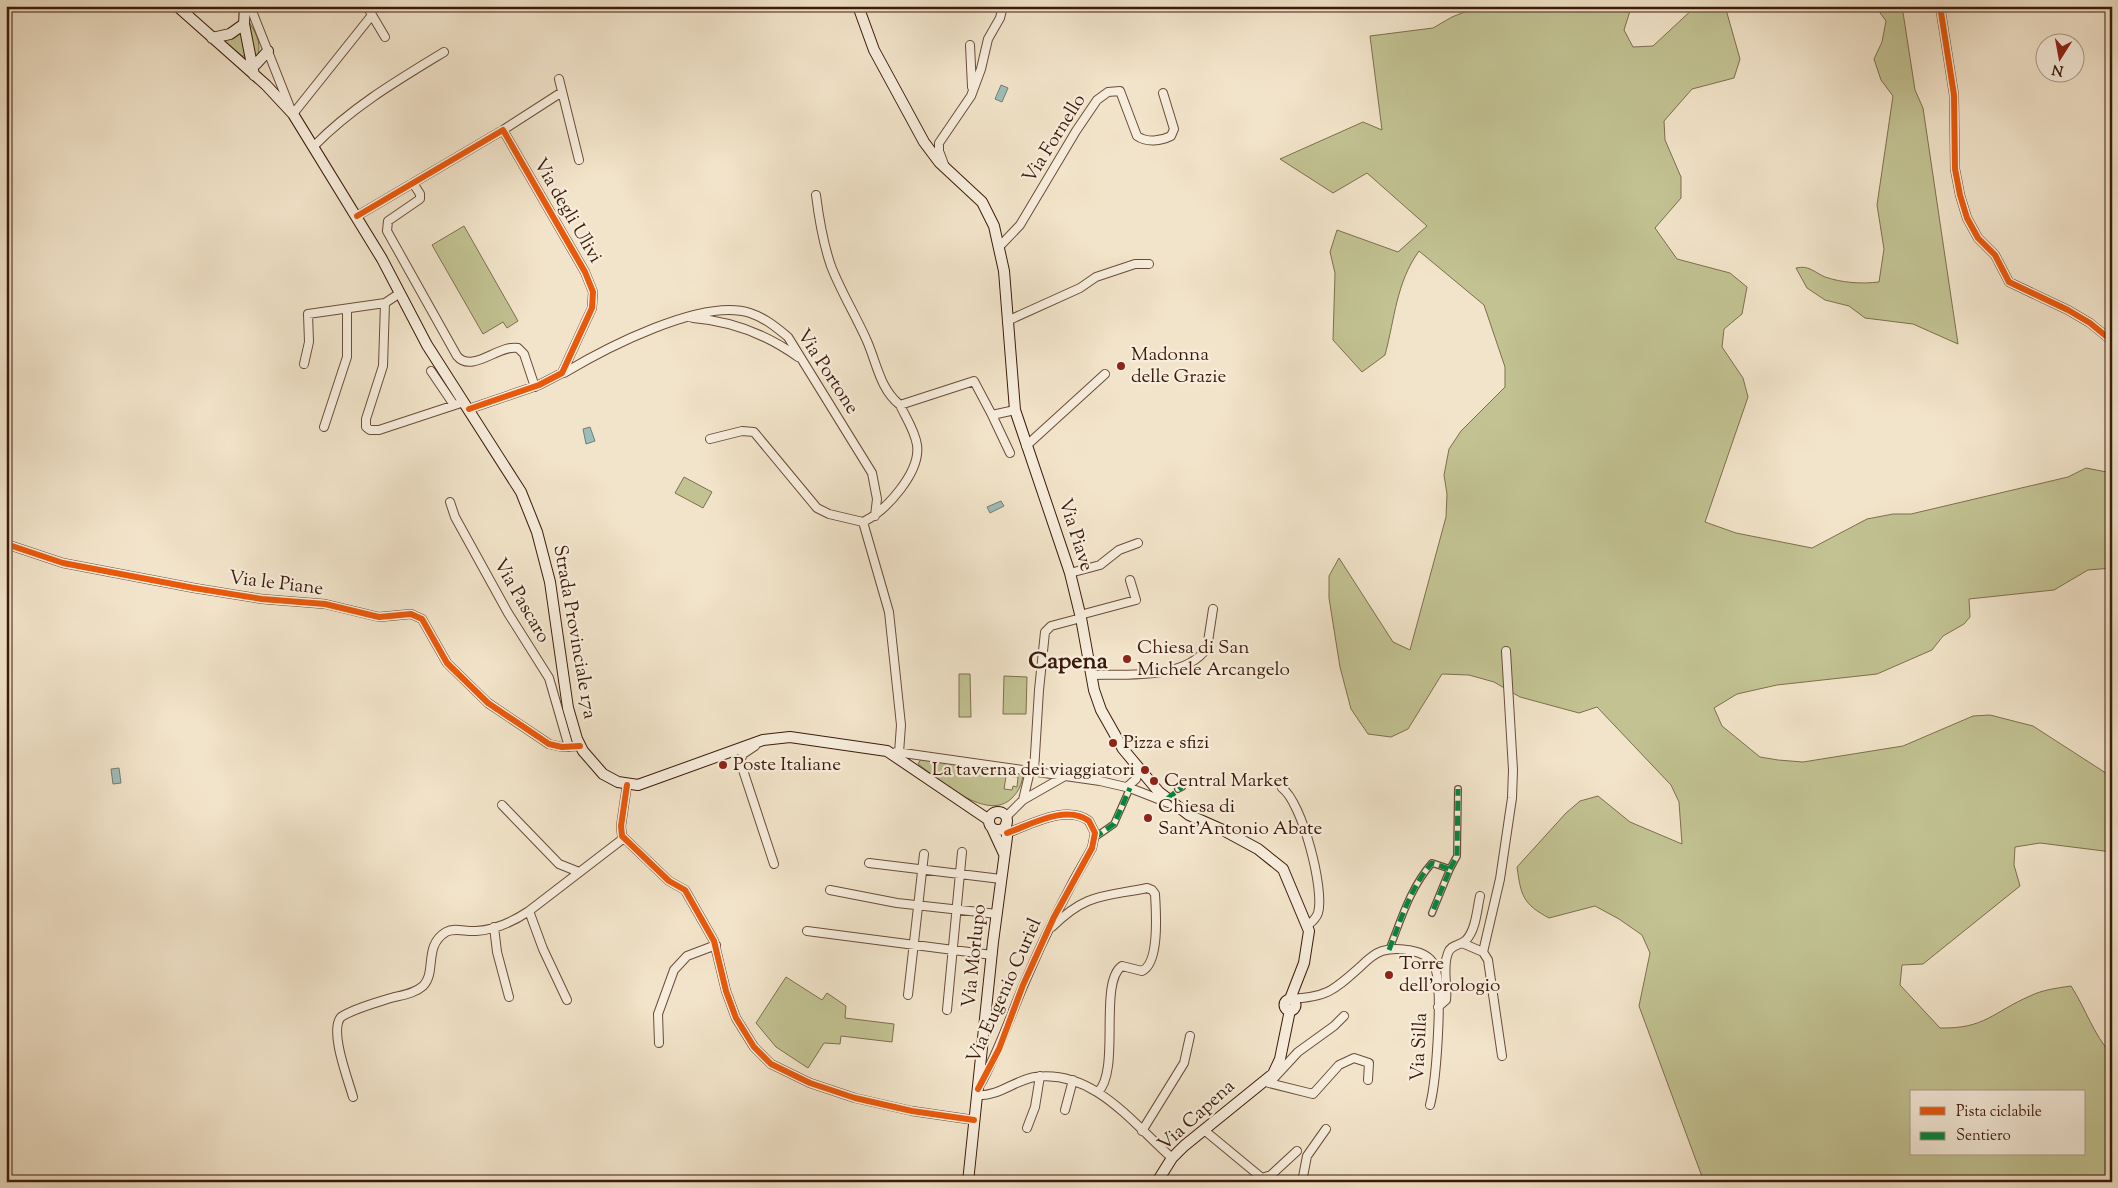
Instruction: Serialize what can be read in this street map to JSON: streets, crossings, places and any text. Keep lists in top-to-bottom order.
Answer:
{
  "streets": {
    "main road": [
      "Via Piave",
      "Strada Provinciale 17a",
      "Via Morlupo",
      "Via Capena"
    ],
    "street": [
      "Via Fornello",
      "Via degli Ulivi",
      "Via Portone",
      "Via le Piane",
      "Via Pascaro",
      "Via Eugenio Curiel",
      "Via Silla"
    ]
  },
  "crossings": [
    ["Via Fornello", "Via Piave"],
    ["Via degli Ulivi", "Via Portone"],
    ["Via le Piane", "Via Pascaro"],
    ["Via le Piane", "Strada Provinciale 17a"],
    ["Via Morlupo", "Via Eugenio Curiel"]
  ],
  "districts": ["Capena"],
  "places": [
    "Madonna delle Grazie",
    "Chiesa di San Michele Arcangelo",
    "Pizza e sfizi",
    "Poste Italiane",
    "La taverna dei viaggiatori",
    "Central Market",
    "Chiesa di Sant'Antonio Abate",
    "Torre dell'orologio"
  ],
  "legend": ["Pista ciclabile", "Sentiero"],
  "north": "bottom"
}
